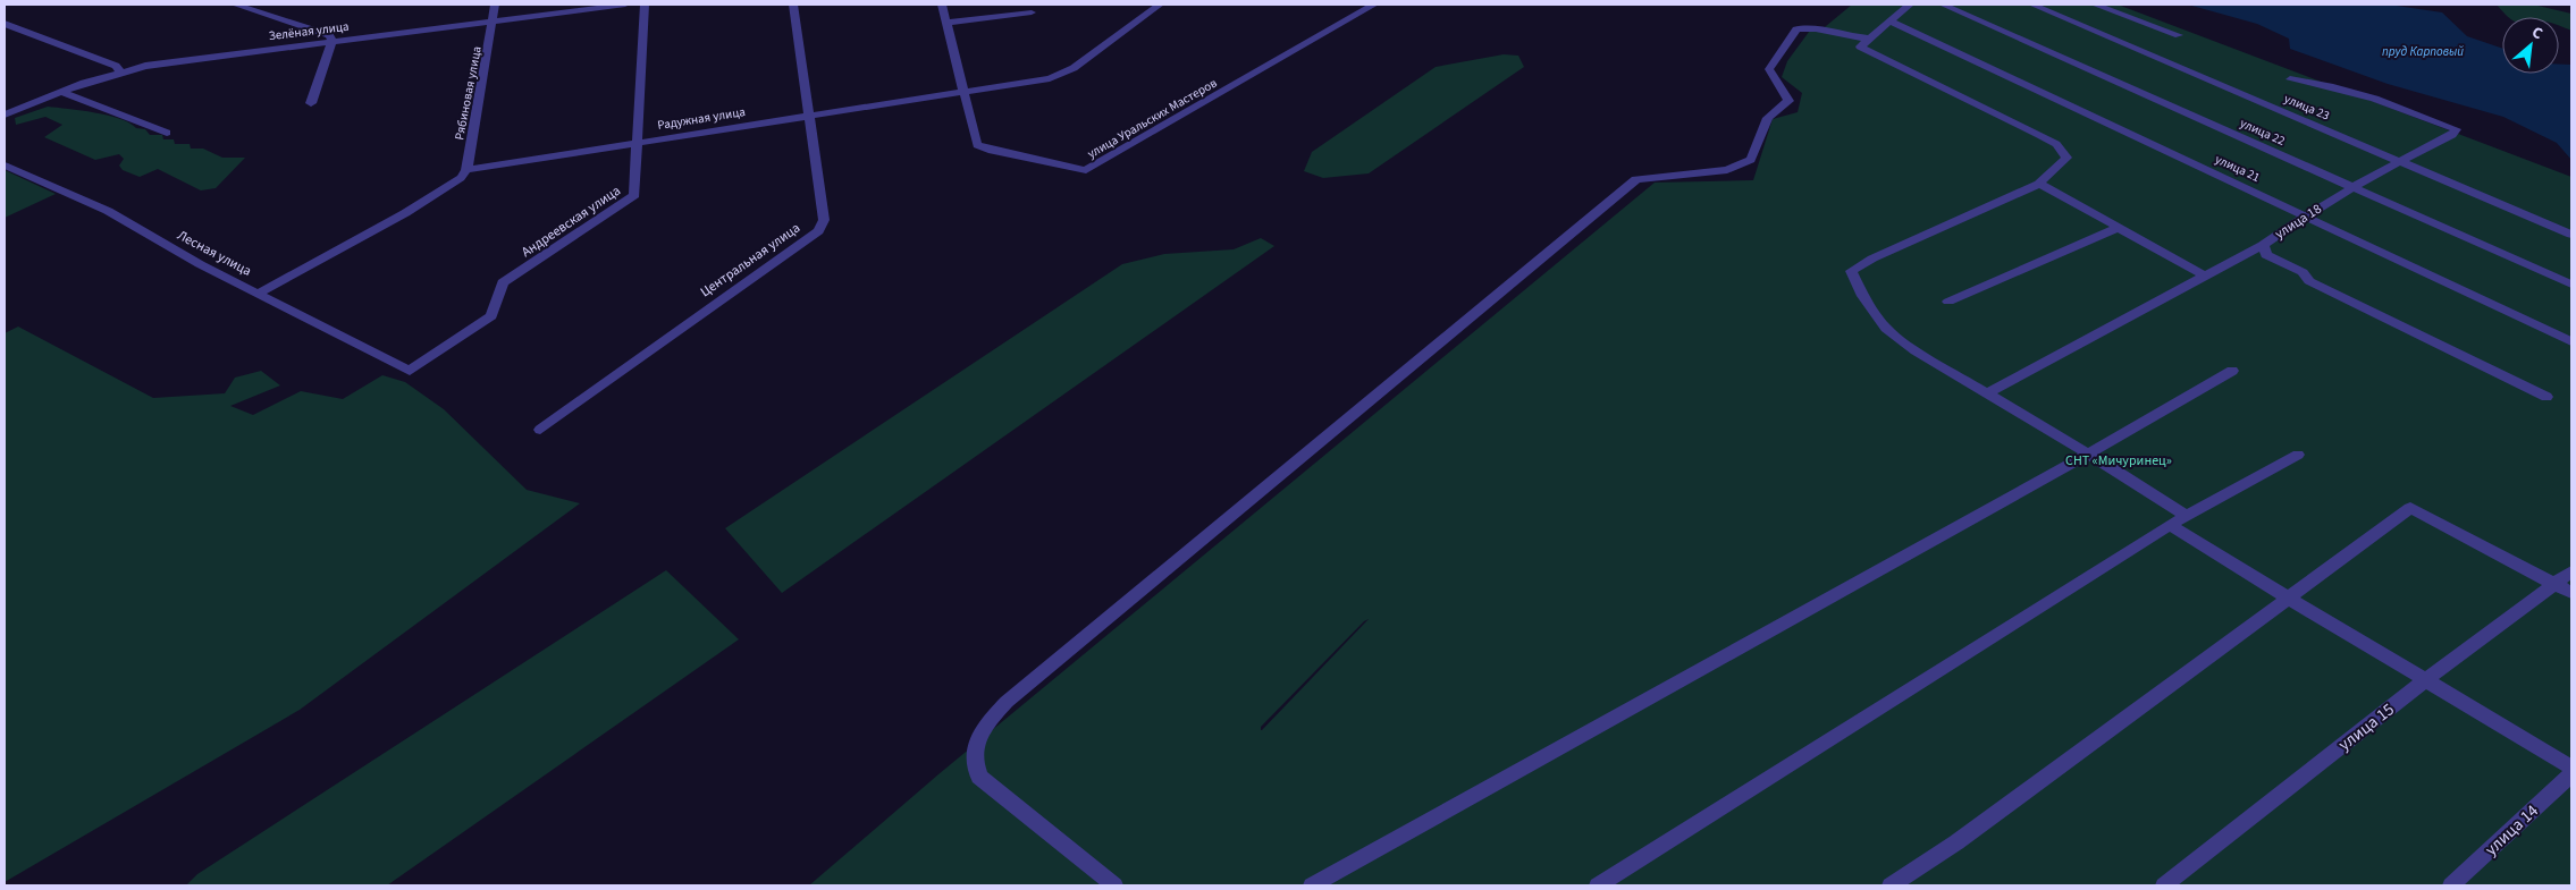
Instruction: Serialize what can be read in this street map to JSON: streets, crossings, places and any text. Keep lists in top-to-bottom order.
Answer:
{
  "streets": {
    "street": [
      "Зелёная улица",
      "Рябиновая улица",
      "улица 23",
      "Радужная улица",
      "улица Уральских Мастеров",
      "улица 22",
      "улица 21",
      "Андреевская улица",
      "улица 18",
      "Лесная улица",
      "Центральная улица",
      "улица 15",
      "улица 14"
    ]
  },
  "crossings": [
    ["Зелёная улица", "Рябиновая улица"],
    ["Рябиновая улица", "Радужная улица"],
    ["улица 23", "улица 18"],
    ["Радужная улица", "улица Уральских Мастеров"],
    ["Радужная улица", "Андреевская улица"],
    ["Радужная улица", "Центральная улица"],
    ["улица 22", "улица 18"],
    ["улица 21", "улица 18"],
    ["Андреевская улица", "Лесная улица"]
  ],
  "water": ["пруд Карповый"],
  "parks": ["СНТ «Мичуринец»"],
  "north": "top right"
}
